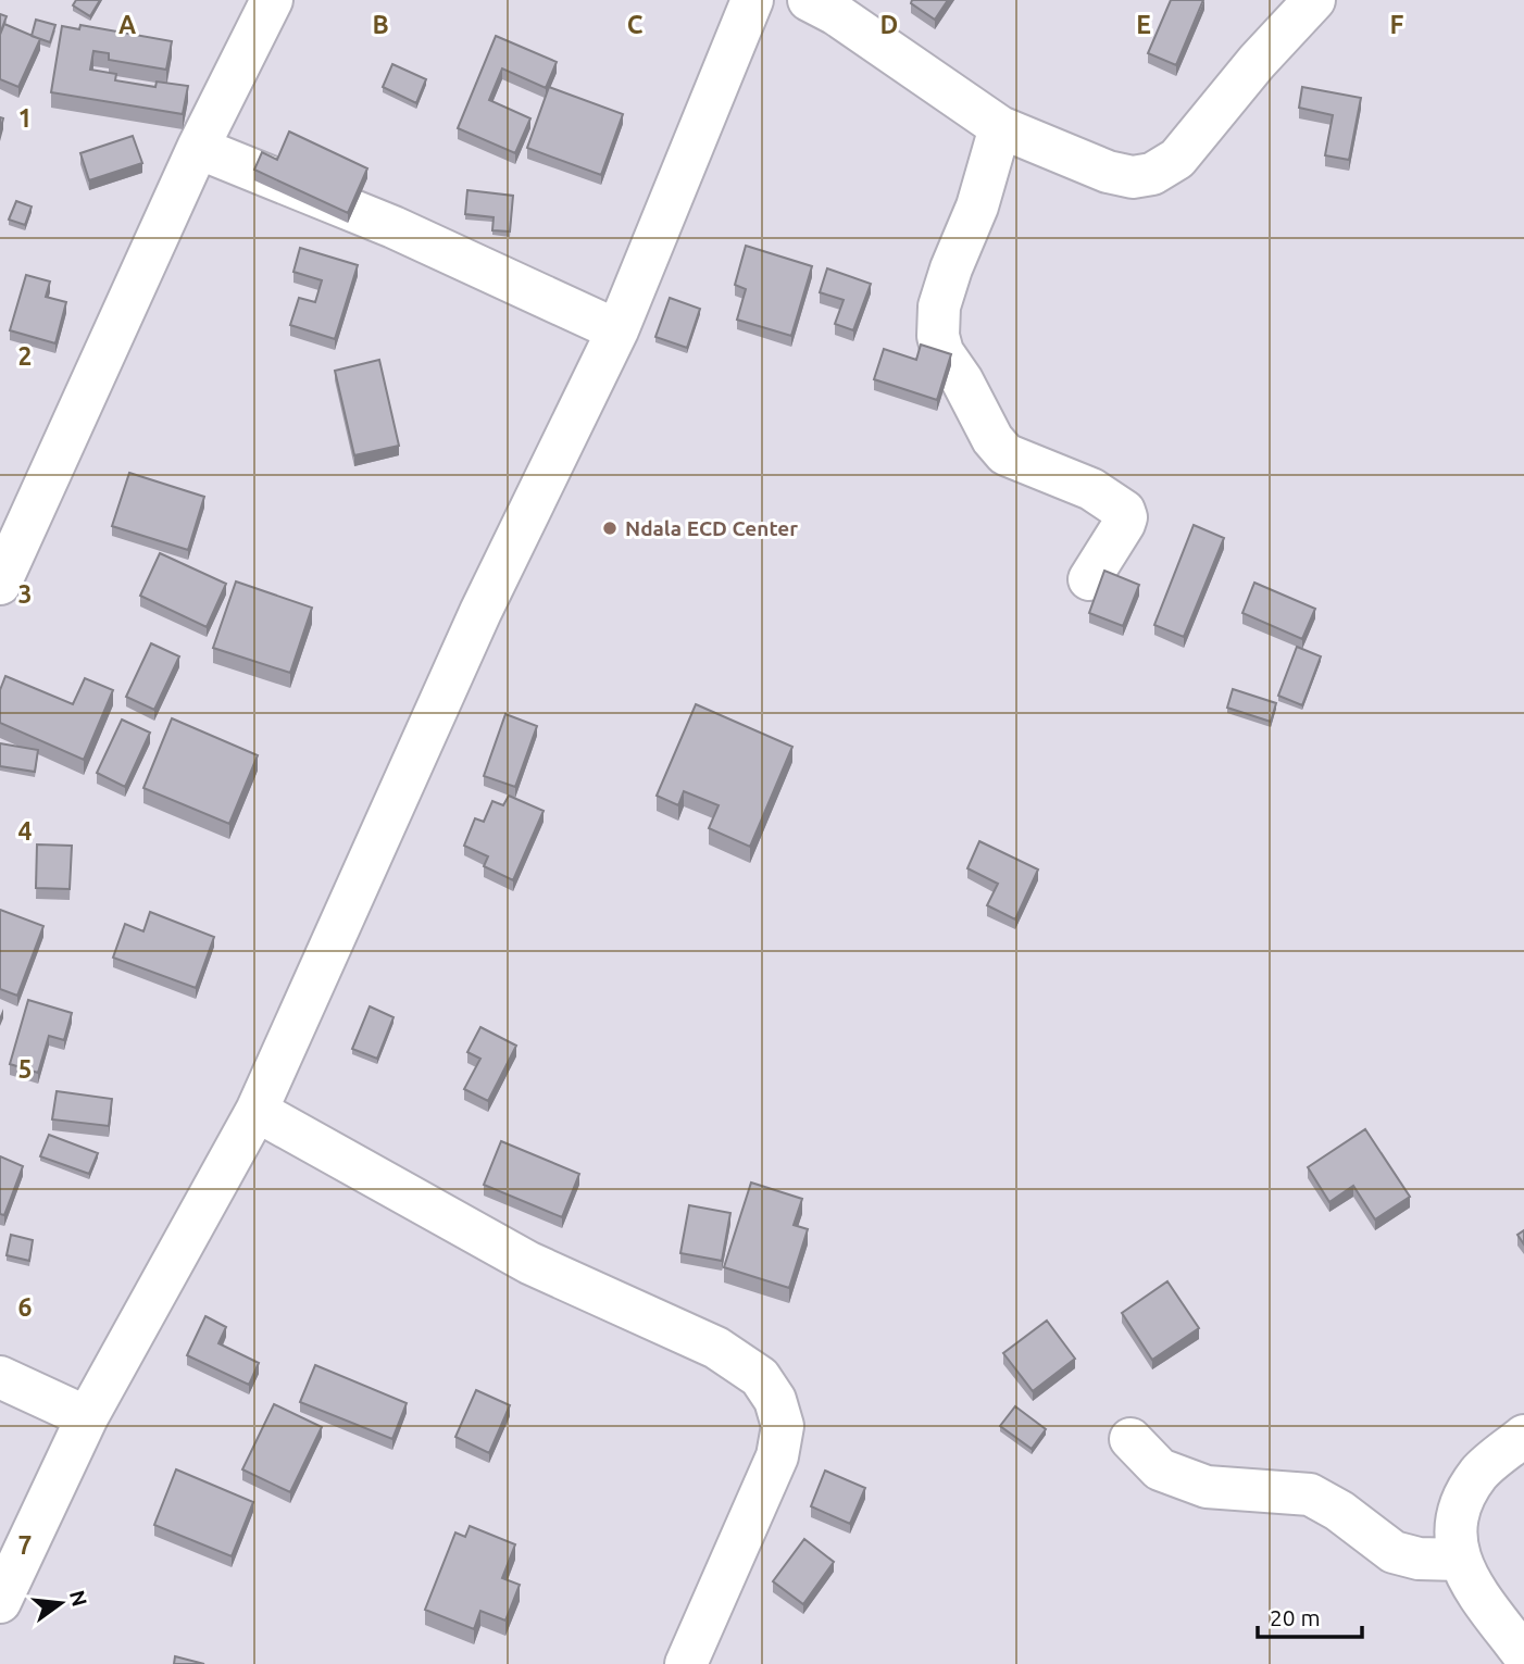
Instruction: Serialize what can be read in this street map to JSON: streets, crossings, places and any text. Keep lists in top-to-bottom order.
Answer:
{
  "places": ["Ndala ECD Center"],
  "scale_bar": "20 m",
  "north": "right",
  "grid": {
    "columns": [
      "A",
      "B",
      "C",
      "D",
      "E",
      "F"
    ],
    "rows": [
      "1",
      "2",
      "3",
      "4",
      "5",
      "6",
      "7"
    ]
  }
}
